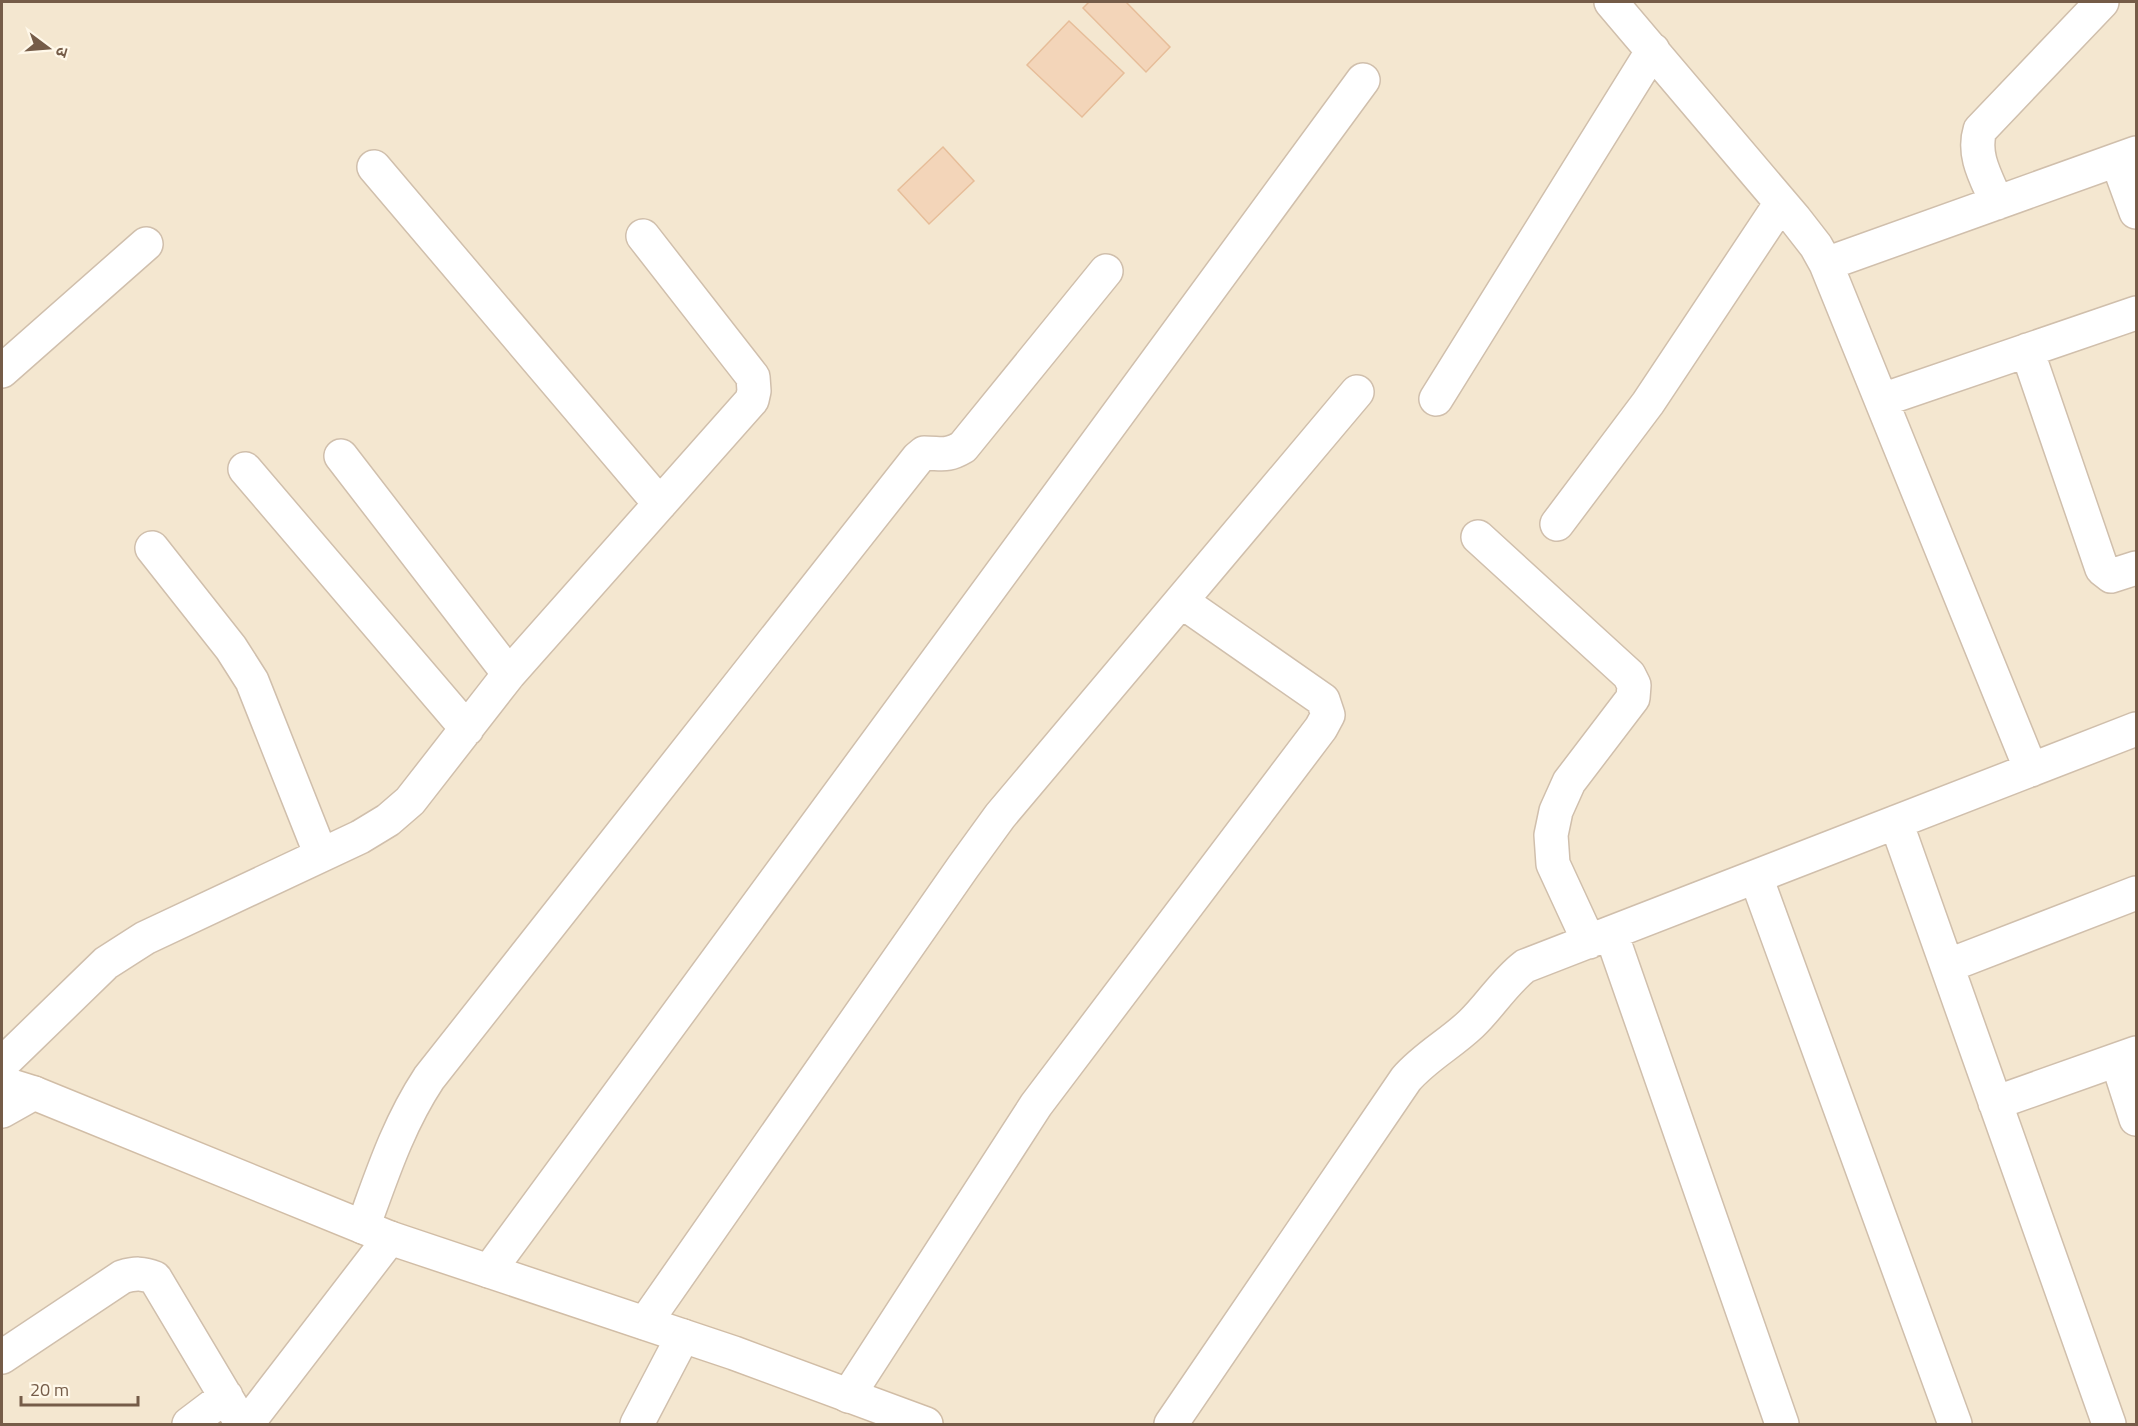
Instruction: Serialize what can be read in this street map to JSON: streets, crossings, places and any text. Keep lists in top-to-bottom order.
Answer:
{
  "scale_bar": "20 m",
  "north": "right"
}
